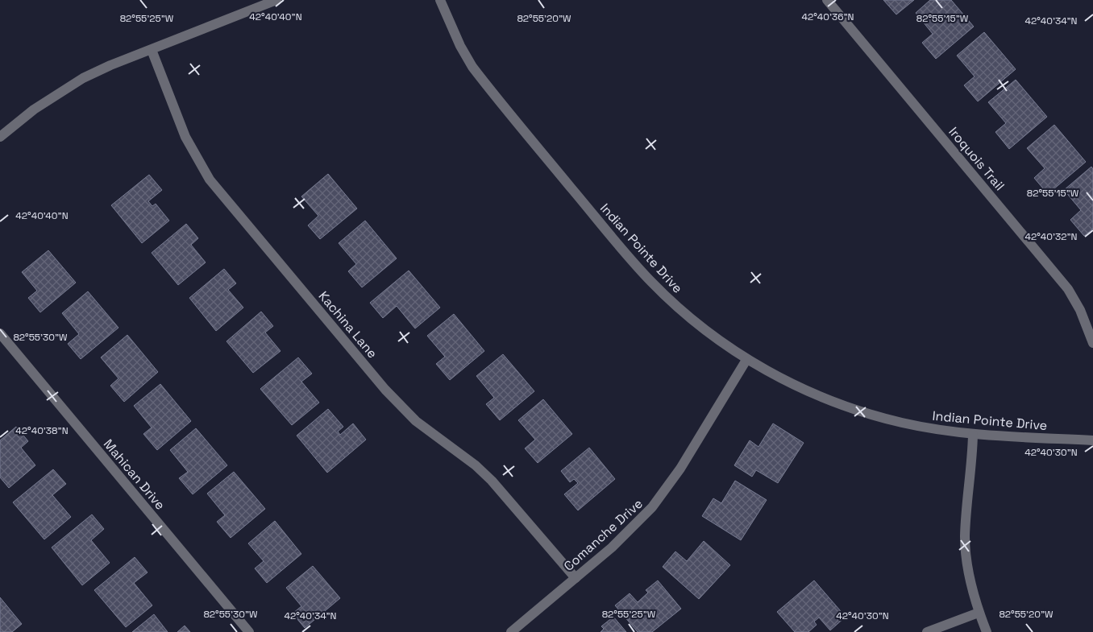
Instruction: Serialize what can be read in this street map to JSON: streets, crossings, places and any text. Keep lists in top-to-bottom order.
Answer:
{
  "streets": {
    "street": [
      "Iroquois Trail",
      "Indian Pointe Drive",
      "Kachina Lane",
      "Mahican Drive",
      "Comanche Drive"
    ]
  },
  "crossings": [
    ["Indian Pointe Drive", "Comanche Drive"],
    ["Kachina Lane", "Comanche Drive"]
  ],
  "coordinates": [
    "42°40'36\"N",
    "42°40'40\"N",
    "82°55'25\"W",
    "82°55'20\"W",
    "82°55'15\"W",
    "42°40'34\"N",
    "42°40'32\"N",
    "82°55'30\"W",
    "42°40'38\"N",
    "42°40'30\"N"
  ]
}
